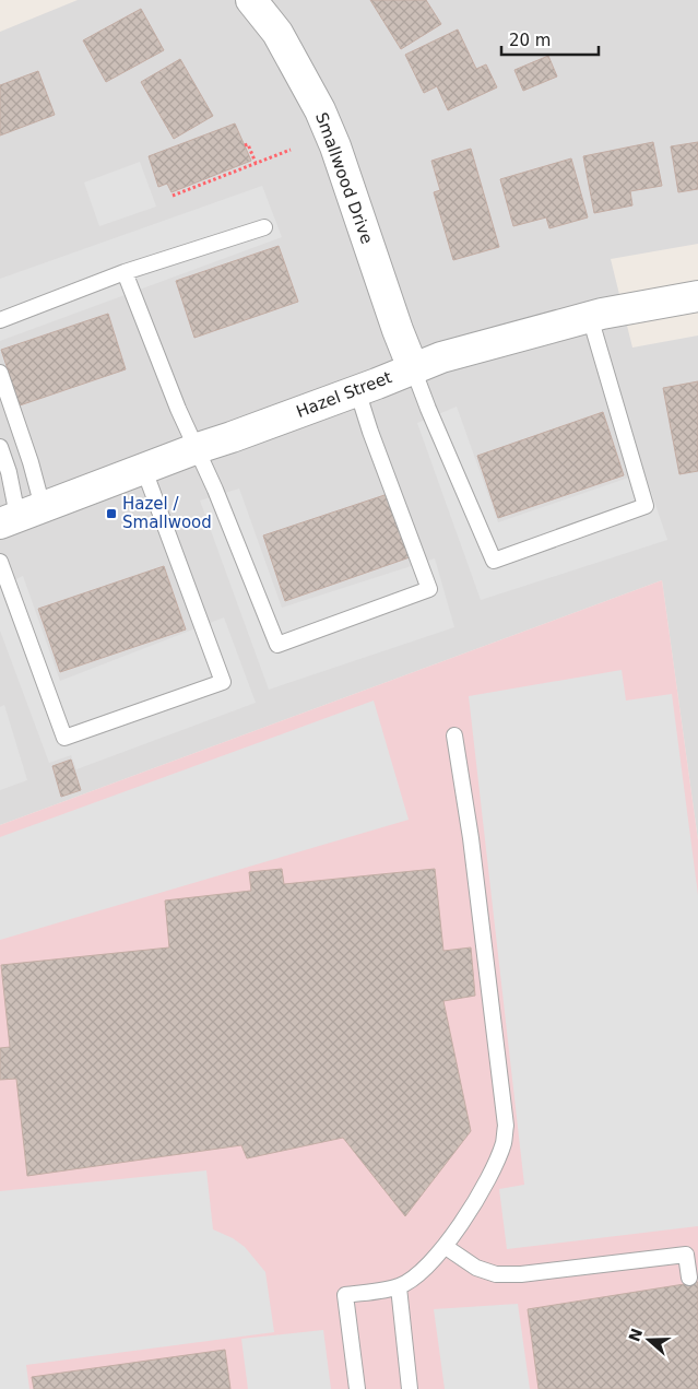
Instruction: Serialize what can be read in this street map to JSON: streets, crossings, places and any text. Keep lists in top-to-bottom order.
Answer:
{
  "streets": {
    "street": ["Smallwood Drive", "Hazel Street"]
  },
  "crossings": [
    ["Smallwood Drive", "Hazel Street"]
  ],
  "places": {
    "transit": ["Hazel / Smallwood"]
  },
  "scale_bar": "20 m",
  "north": "left"
}
